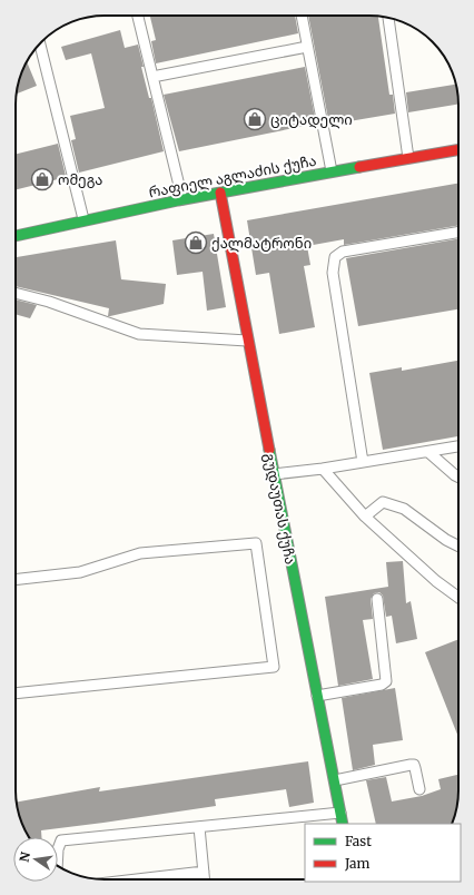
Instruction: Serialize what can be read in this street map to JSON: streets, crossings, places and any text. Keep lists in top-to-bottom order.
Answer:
{
  "streets": {
    "street": ["რაფიელ აგლაძის ქუჩა", "გუდაუთას ქუჩა"]
  },
  "crossings": [
    ["რაფიელ აგლაძის ქუჩა", "გუდაუთას ქუჩა"]
  ],
  "places": {
    "shop": ["ციტადელი", "ომეგა", "ქალმატრონი"]
  },
  "legend": ["Fast", "Jam"],
  "north": "left"
}
